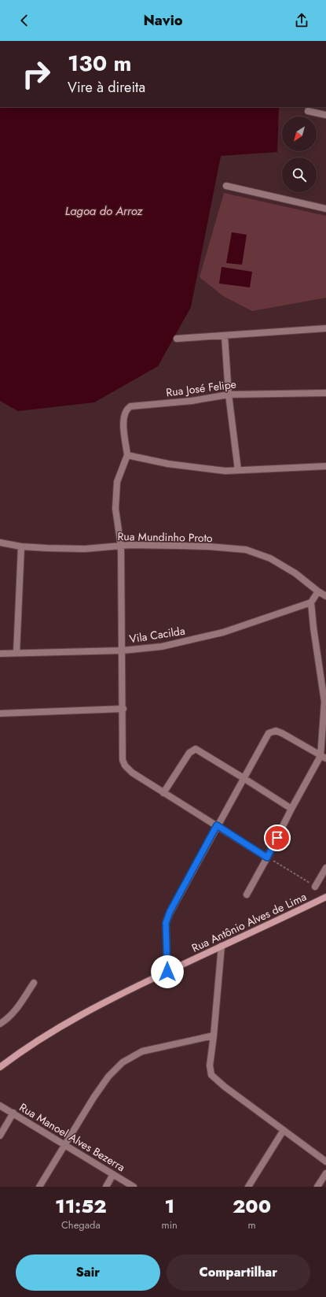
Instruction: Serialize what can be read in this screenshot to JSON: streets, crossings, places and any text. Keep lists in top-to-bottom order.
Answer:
{
  "streets": {
    "main road": ["Rua Antônio Alves de Lima"],
    "street": [
      "Rua José Felipe",
      "Rua Mundinho Proto",
      "Vila Cacilda",
      "Rua Manoel Alves Bezerra"
    ]
  },
  "water": ["Lagoa do Arroz"],
  "north": "bottom left",
  "page": {
    "header": "Navio",
    "turn": ["130 m", "Vire à direita"],
    "eta": [
      "11:52",
      "Chegada",
      "1",
      "min",
      "200",
      "m"
    ],
    "buttons": ["Sair", "Compartilhar"]
  }
}
